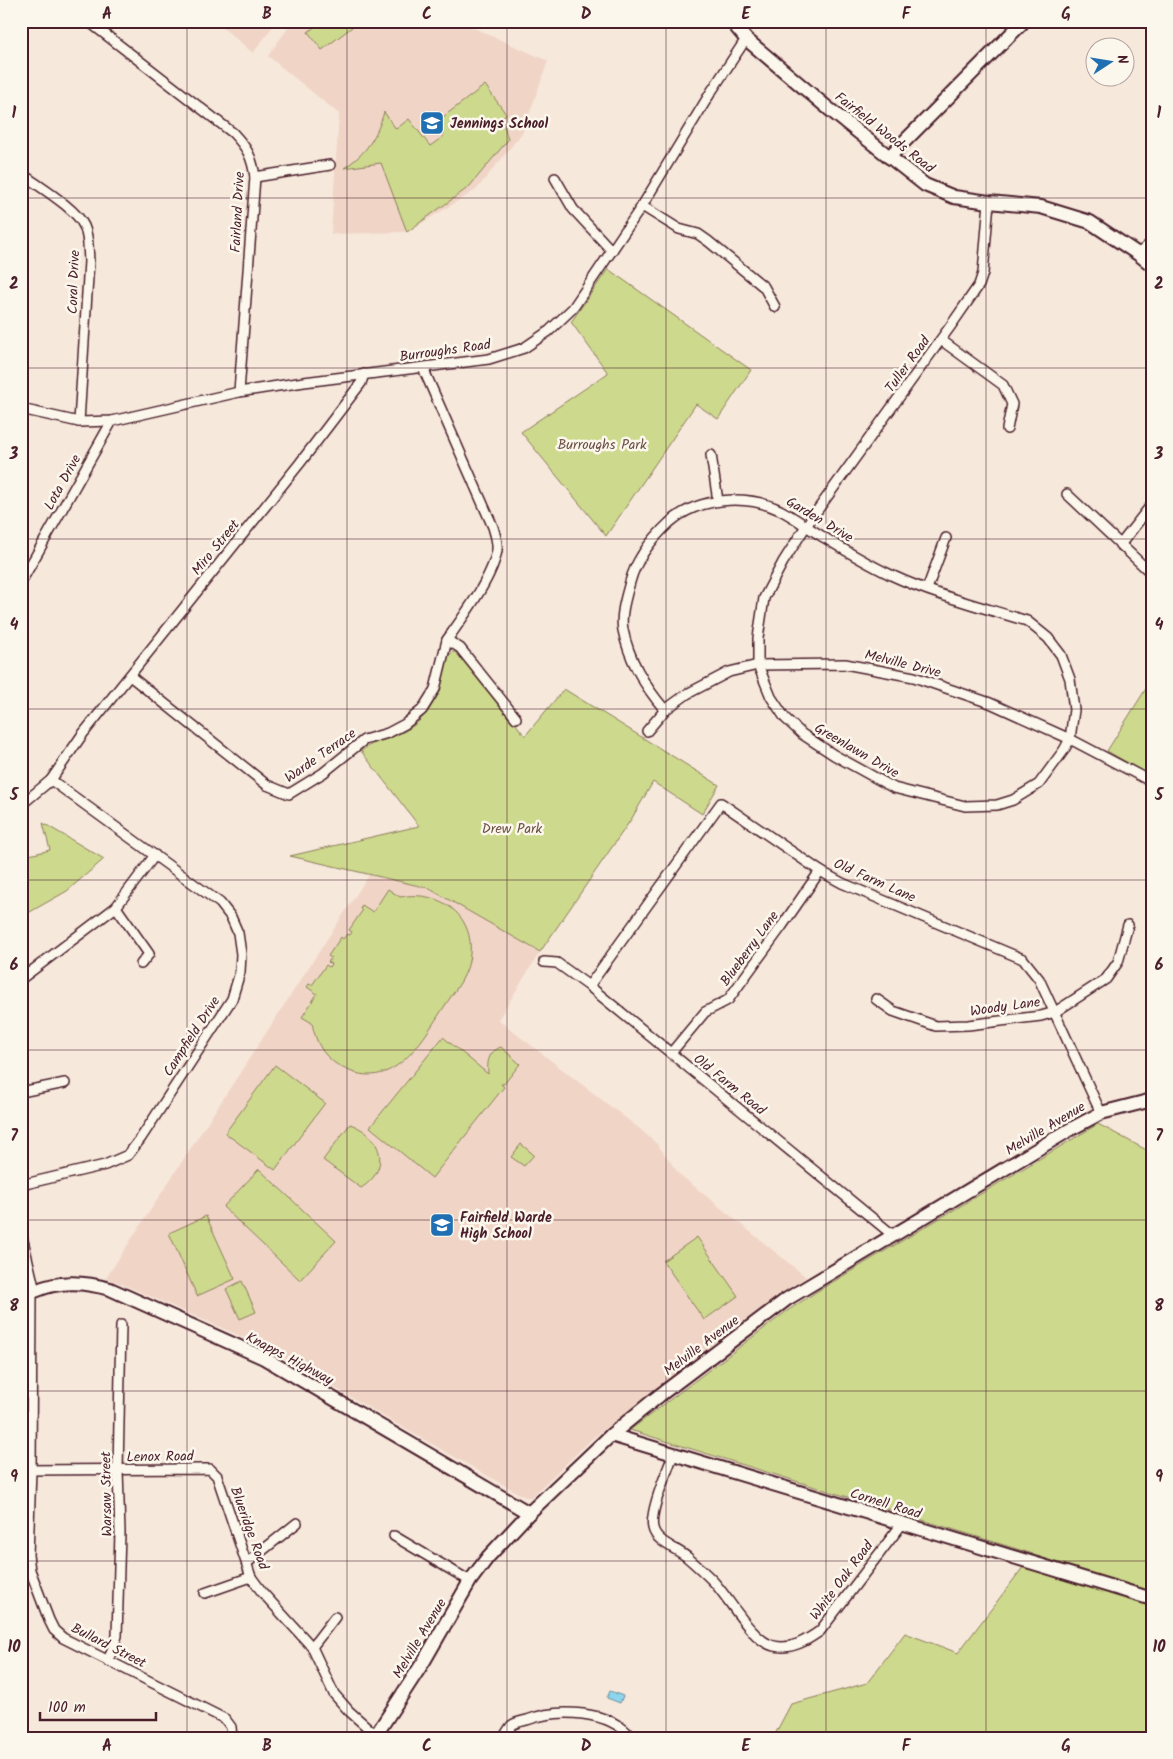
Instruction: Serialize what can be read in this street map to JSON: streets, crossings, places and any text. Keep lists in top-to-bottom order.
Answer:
{
  "streets": {
    "street": [
      "Fairfield Woods Road",
      "Fairland Drive",
      "Coral Drive",
      "Burroughs Road",
      "Tuller Road",
      "Lota Drive",
      "Garden Drive",
      "Miro Street",
      "Melville Drive",
      "Greenlawn Drive",
      "Warde Terrace",
      "Old Farm Lane",
      "Blueberry Lane",
      "Woody Lane",
      "Campfield Drive",
      "Old Farm Road",
      "Melville Avenue",
      "Knapps Highway",
      "Lenox Road",
      "Warsaw Street",
      "Cornell Road",
      "Blueridge Road",
      "White Oak Road",
      "Bullard Street"
    ]
  },
  "crossings": [
    ["Fairfield Woods Road", "Burroughs Road"],
    ["Fairfield Woods Road", "Tuller Road"],
    ["Fairland Drive", "Burroughs Road"],
    ["Coral Drive", "Burroughs Road"],
    ["Burroughs Road", "Lota Drive"],
    ["Burroughs Road", "Miro Street"],
    ["Burroughs Road", "Warde Terrace"],
    ["Tuller Road", "Garden Drive"],
    ["Tuller Road", "Greenlawn Drive"],
    ["Garden Drive", "Melville Drive"],
    ["Garden Drive", "Greenlawn Drive"],
    ["Miro Street", "Warde Terrace"],
    ["Miro Street", "Campfield Drive"],
    ["Melville Drive", "Greenlawn Drive"],
    ["Old Farm Lane", "Blueberry Lane"],
    ["Old Farm Lane", "Woody Lane"],
    ["Old Farm Lane", "Old Farm Road"],
    ["Old Farm Lane", "Melville Avenue"],
    ["Blueberry Lane", "Old Farm Road"],
    ["Old Farm Road", "Melville Avenue"],
    ["Melville Avenue", "Knapps Highway"],
    ["Melville Avenue", "Cornell Road"],
    ["Melville Avenue", "Blueridge Road"],
    ["Knapps Highway", "Bullard Street"],
    ["Lenox Road", "Warsaw Street"],
    ["Lenox Road", "Blueridge Road"],
    ["Lenox Road", "Bullard Street"],
    ["Warsaw Street", "Bullard Street"],
    ["Cornell Road", "White Oak Road"]
  ],
  "parks": ["Burroughs Park", "Drew Park"],
  "places": {
    "school or university": ["Jennings School", "Fairfield Warde High School"]
  },
  "scale_bar": "100 m",
  "north": "right",
  "grid": {
    "columns": [
      "A",
      "B",
      "C",
      "D",
      "E",
      "F",
      "G"
    ],
    "rows": [
      "1",
      "2",
      "3",
      "4",
      "5",
      "6",
      "7",
      "8",
      "9",
      "10"
    ]
  }
}
